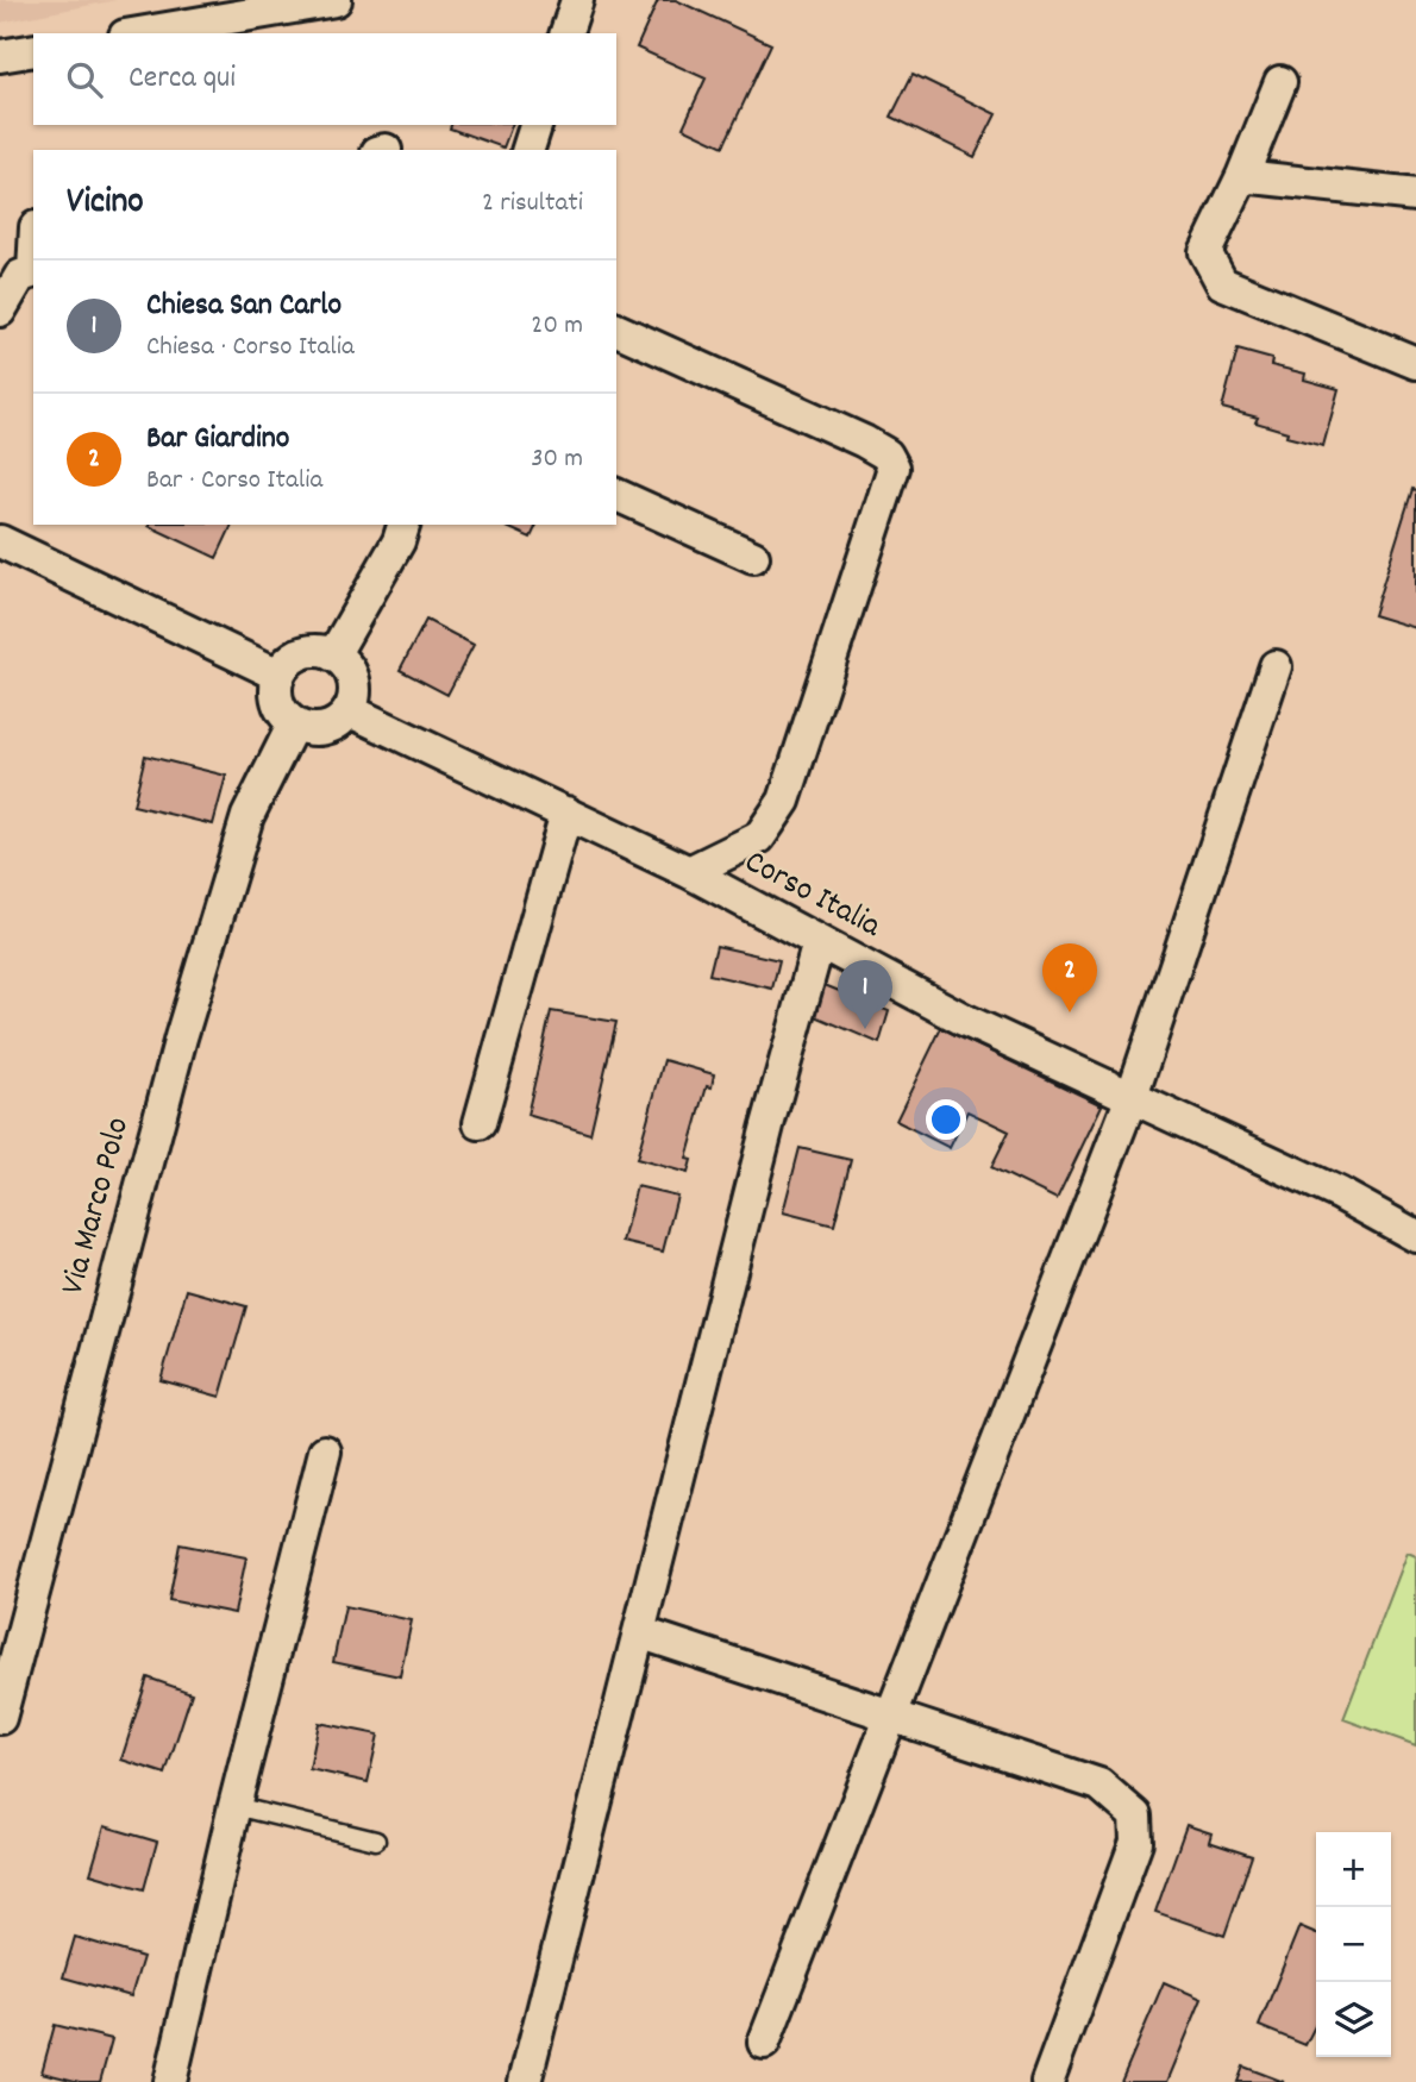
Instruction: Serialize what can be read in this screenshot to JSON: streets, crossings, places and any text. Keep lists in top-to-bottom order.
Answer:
{
  "streets": {
    "street": ["Corso Italia", "Via Marco Polo"]
  },
  "crossings": [
    ["Corso Italia", "Via Marco Polo"]
  ],
  "page": {
    "search": "Cerca qui",
    "heading": ["Vicino", "2 risultati"],
    "list": [
      {
        "mark": "1",
        "name": "Chiesa San Carlo",
        "note": "Chiesa · Corso Italia",
        "value": "20 m"
      },
      {
        "mark": "2",
        "name": "Bar Giardino",
        "note": "Bar · Corso Italia",
        "value": "30 m"
      }
    ],
    "pins": ["2", "1"],
    "map_buttons": ["+", "−"]
  }
}
